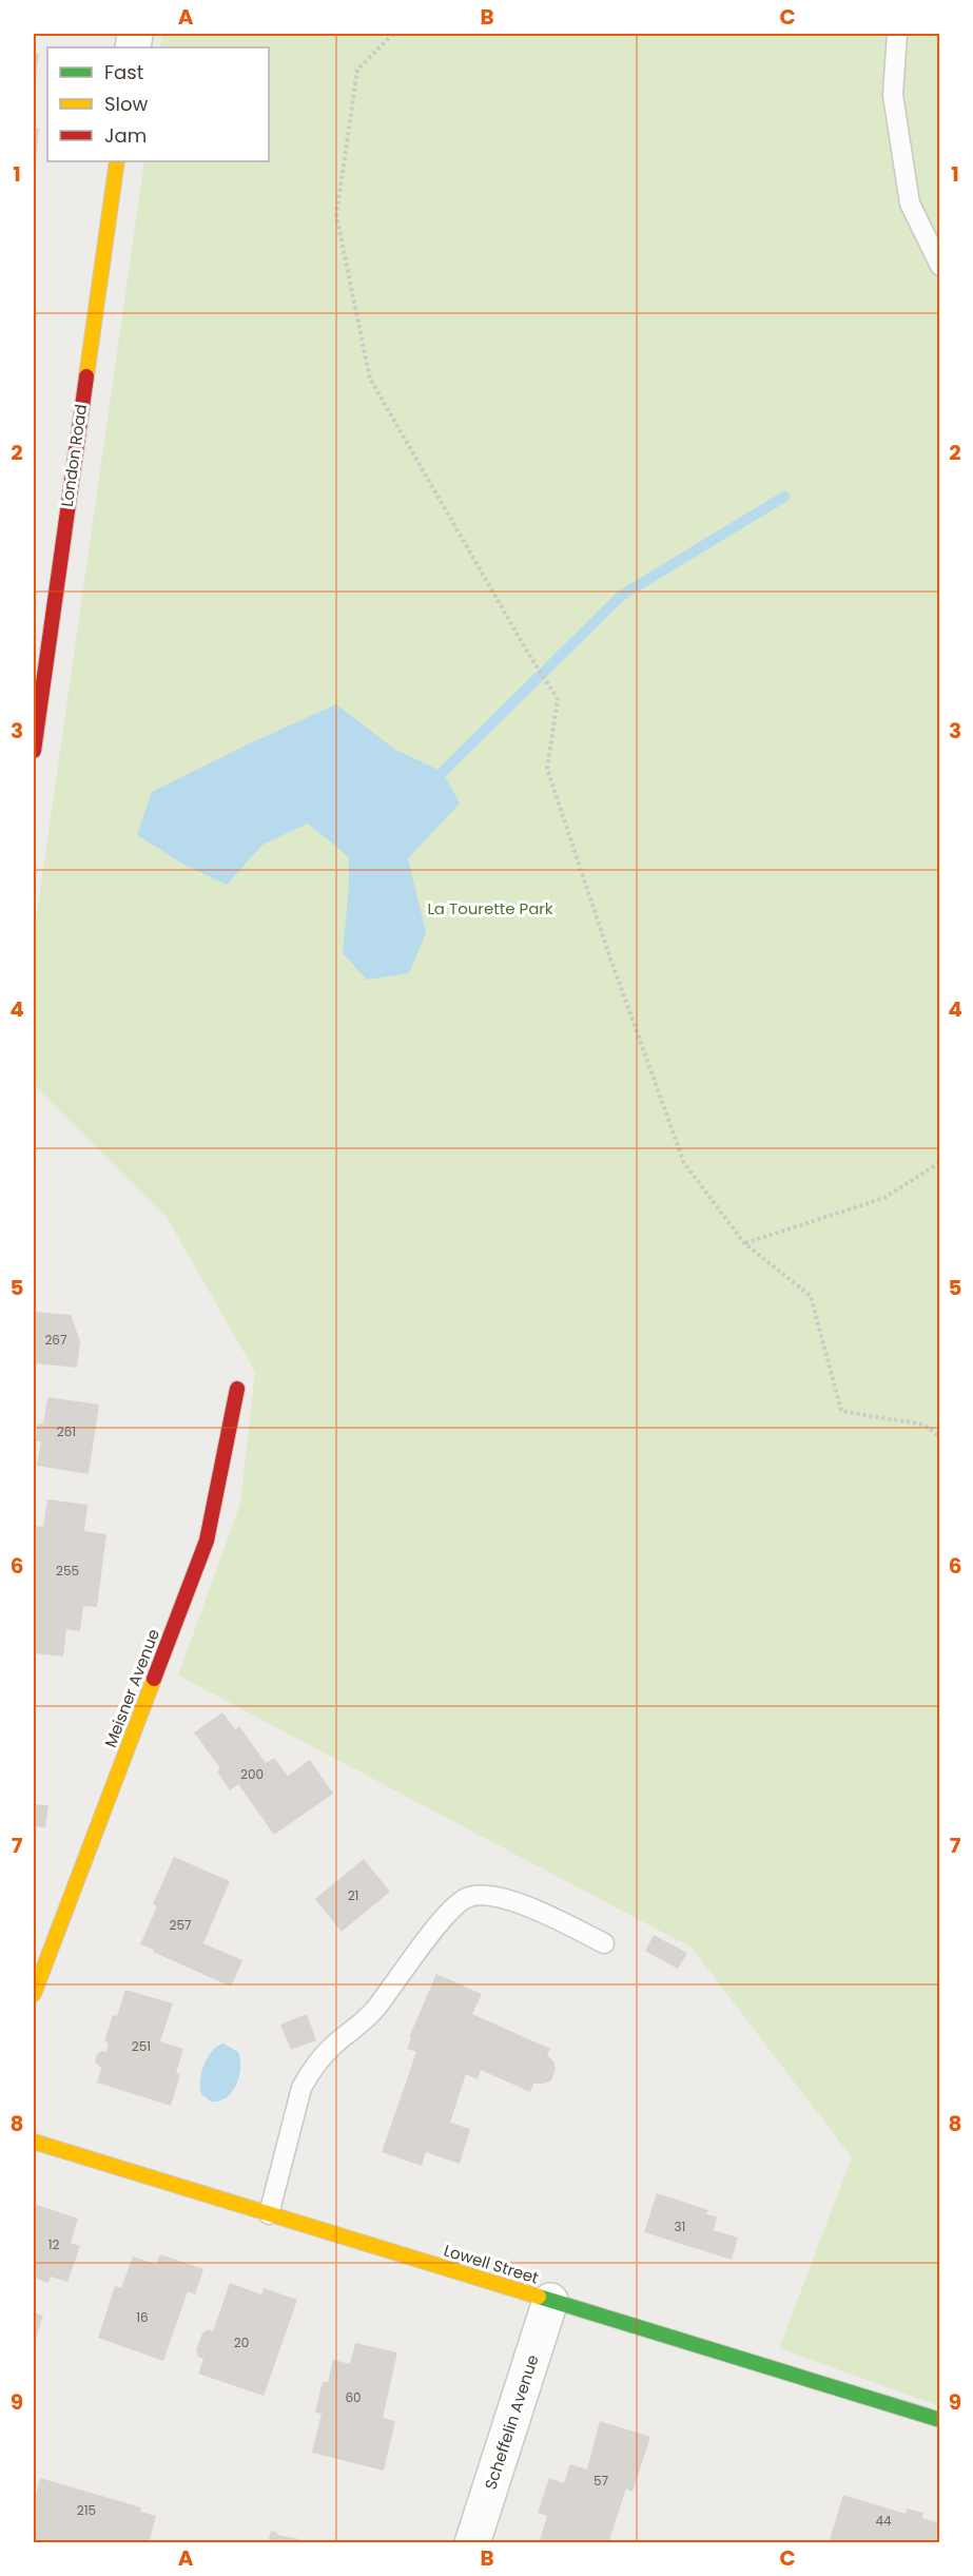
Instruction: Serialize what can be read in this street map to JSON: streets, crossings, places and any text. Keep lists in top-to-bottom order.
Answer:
{
  "streets": {
    "street": [
      "London Road",
      "Meisner Avenue",
      "Lowell Street",
      "Scheffelin Avenue"
    ]
  },
  "crossings": [
    ["Lowell Street", "Scheffelin Avenue"]
  ],
  "parks": ["La Tourette Park"],
  "house_numbers": [
    "267",
    "261",
    "255",
    "200",
    "21",
    "257",
    "251",
    "31",
    "12",
    "16",
    "20",
    "60",
    "57",
    "215",
    "44"
  ],
  "legend": ["Fast", "Slow", "Jam"],
  "grid": {
    "columns": ["A", "B", "C"],
    "rows": [
      "1",
      "2",
      "3",
      "4",
      "5",
      "6",
      "7",
      "8",
      "9"
    ]
  }
}
